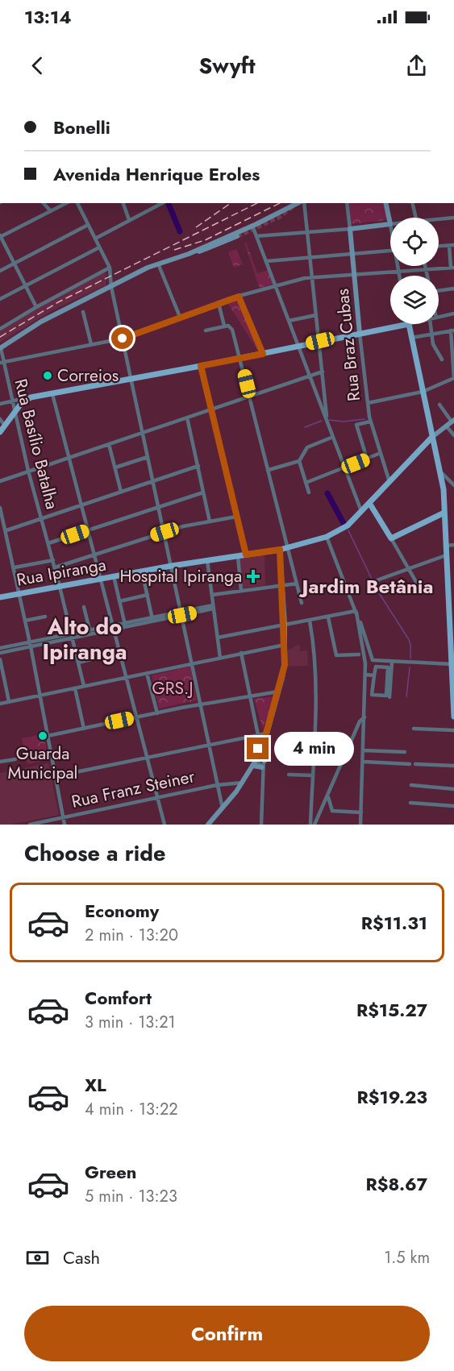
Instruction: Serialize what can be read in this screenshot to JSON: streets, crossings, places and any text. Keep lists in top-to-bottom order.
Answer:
{
  "streets": {
    "main road": ["Rua Braz Cubas", "Rua Ipiranga"],
    "street": ["Rua Basílio Batalha", "Rua Franz Steiner"]
  },
  "crossings": [
    ["Rua Braz Cubas", "Rua Ipiranga"],
    ["Rua Basílio Batalha", "Rua Ipiranga"]
  ],
  "districts": ["Jardim Betânia", "Alto do Ipiranga"],
  "parks": ["GRS.J"],
  "places": {
    "other": ["Correios", "Guarda Municipal"],
    "health": ["Hospital Ipiranga"]
  },
  "page": {
    "status": "13:14",
    "header": "Swyft",
    "banner": ["Bonelli", "Avenida Henrique Eroles"],
    "bubble": "4 min",
    "heading": "Choose a ride",
    "list": [
      {
        "name": "Economy",
        "note": "2 min · 13:20",
        "value": "R$11.31"
      },
      {
        "name": "Comfort",
        "note": "3 min · 13:21",
        "value": "R$15.27"
      },
      {
        "name": "XL",
        "note": "4 min · 13:22",
        "value": "R$19.23"
      },
      {
        "name": "Green",
        "note": "5 min · 13:23",
        "value": "R$8.67"
      }
    ],
    "pay": ["Cash", "1.5 km"],
    "buttons": "Confirm"
  }
}
